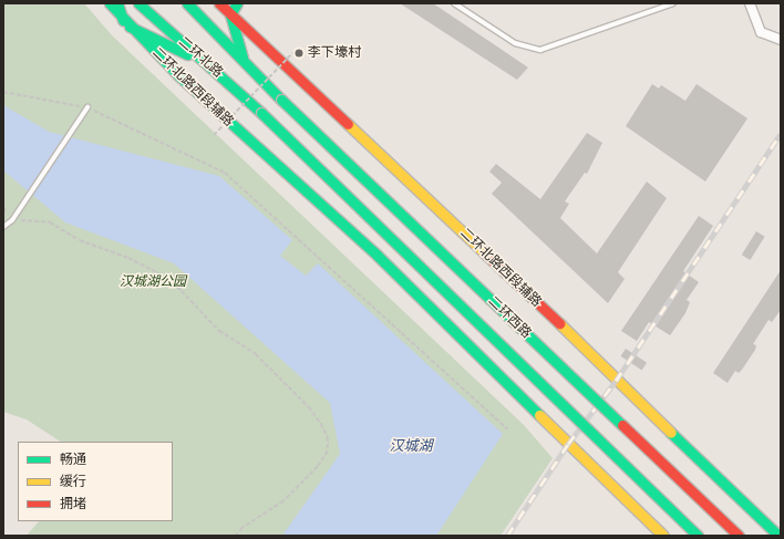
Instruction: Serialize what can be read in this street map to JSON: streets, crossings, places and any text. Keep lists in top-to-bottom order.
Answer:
{
  "streets": {
    "main road": ["二环北路", "二环北路西段辅路", "二环西路"]
  },
  "crossings": [
    ["二环北路", "二环西路"]
  ],
  "water": ["汉城湖"],
  "parks": ["汉城湖公园"],
  "places": ["李下壕村"],
  "legend": ["畅通", "缓行", "拥堵"]
}
